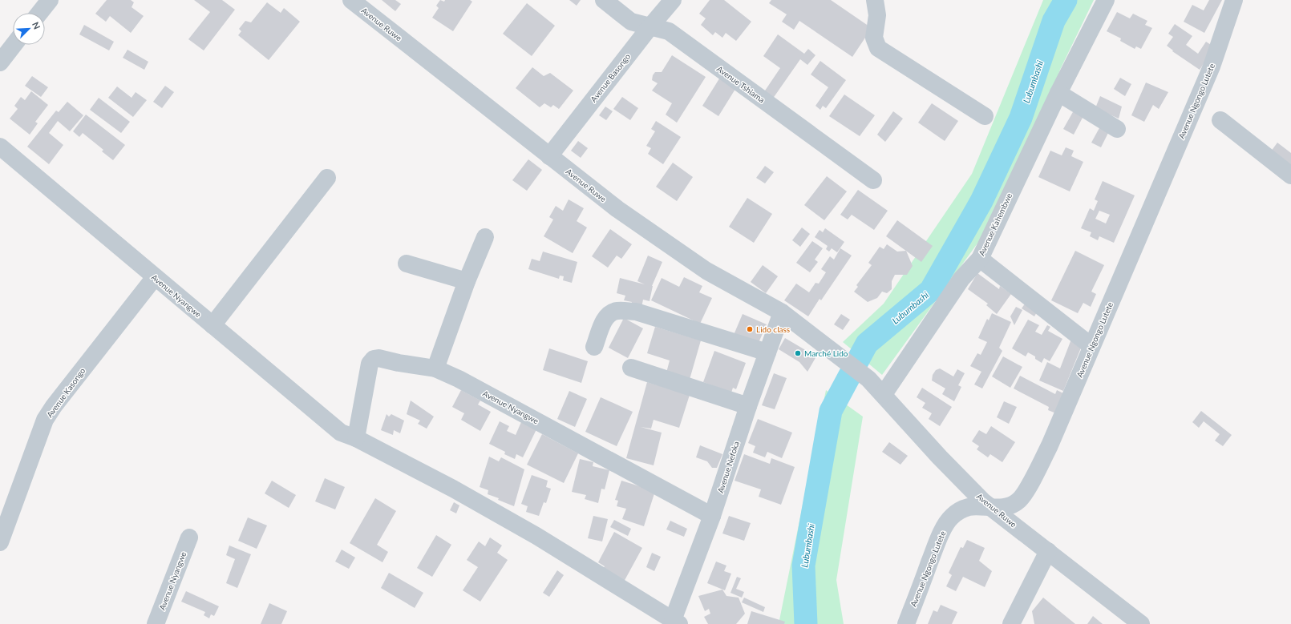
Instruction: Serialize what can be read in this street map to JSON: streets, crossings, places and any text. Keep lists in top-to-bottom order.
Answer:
{
  "streets": {
    "street": [
      "Avenue Ruwe",
      "Avenue Basongo",
      "Avenue Tshiama",
      "Avenue Ngongo Lutete",
      "Avenue Kahembwe",
      "Avenue Nyangwe",
      "Avenue Kasongo",
      "Avenue Nefoka"
    ]
  },
  "crossings": [
    ["Avenue Ruwe", "Avenue Basongo"],
    ["Avenue Ruwe", "Avenue Ngongo Lutete"],
    ["Avenue Ruwe", "Avenue Kahembwe"],
    ["Avenue Ruwe", "Avenue Nefoka"],
    ["Avenue Basongo", "Avenue Tshiama"],
    ["Avenue Nyangwe", "Avenue Kasongo"],
    ["Avenue Nyangwe", "Avenue Nefoka"]
  ],
  "water": ["Lubumbashi"],
  "places": ["Lido class", "Marché Lido"],
  "north": "top right"
}
